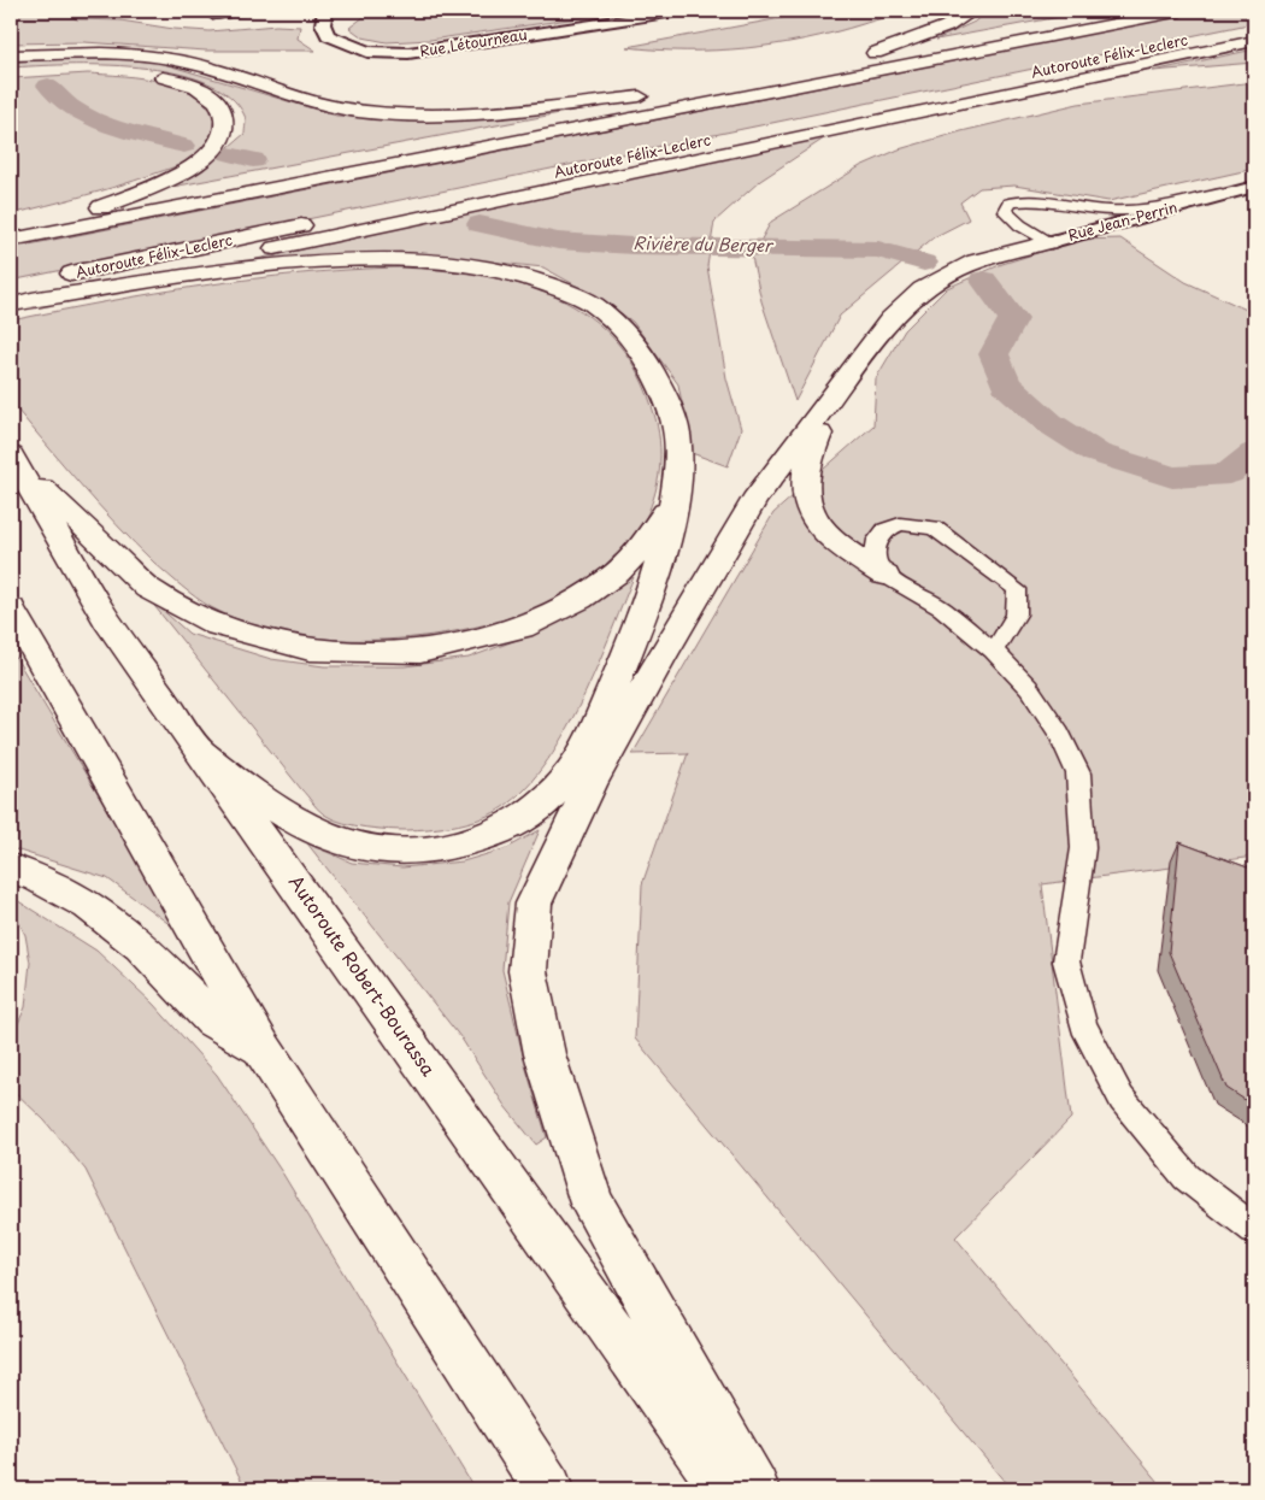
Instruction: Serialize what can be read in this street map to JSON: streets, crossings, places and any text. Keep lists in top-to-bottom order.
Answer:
{
  "streets": {
    "highway": ["Autoroute Félix-Leclerc", "Autoroute Robert-Bourassa"],
    "street": ["Rue Létourneau", "Rue Jean-Perrin"]
  },
  "water": ["Rivière du Berger"]
}
